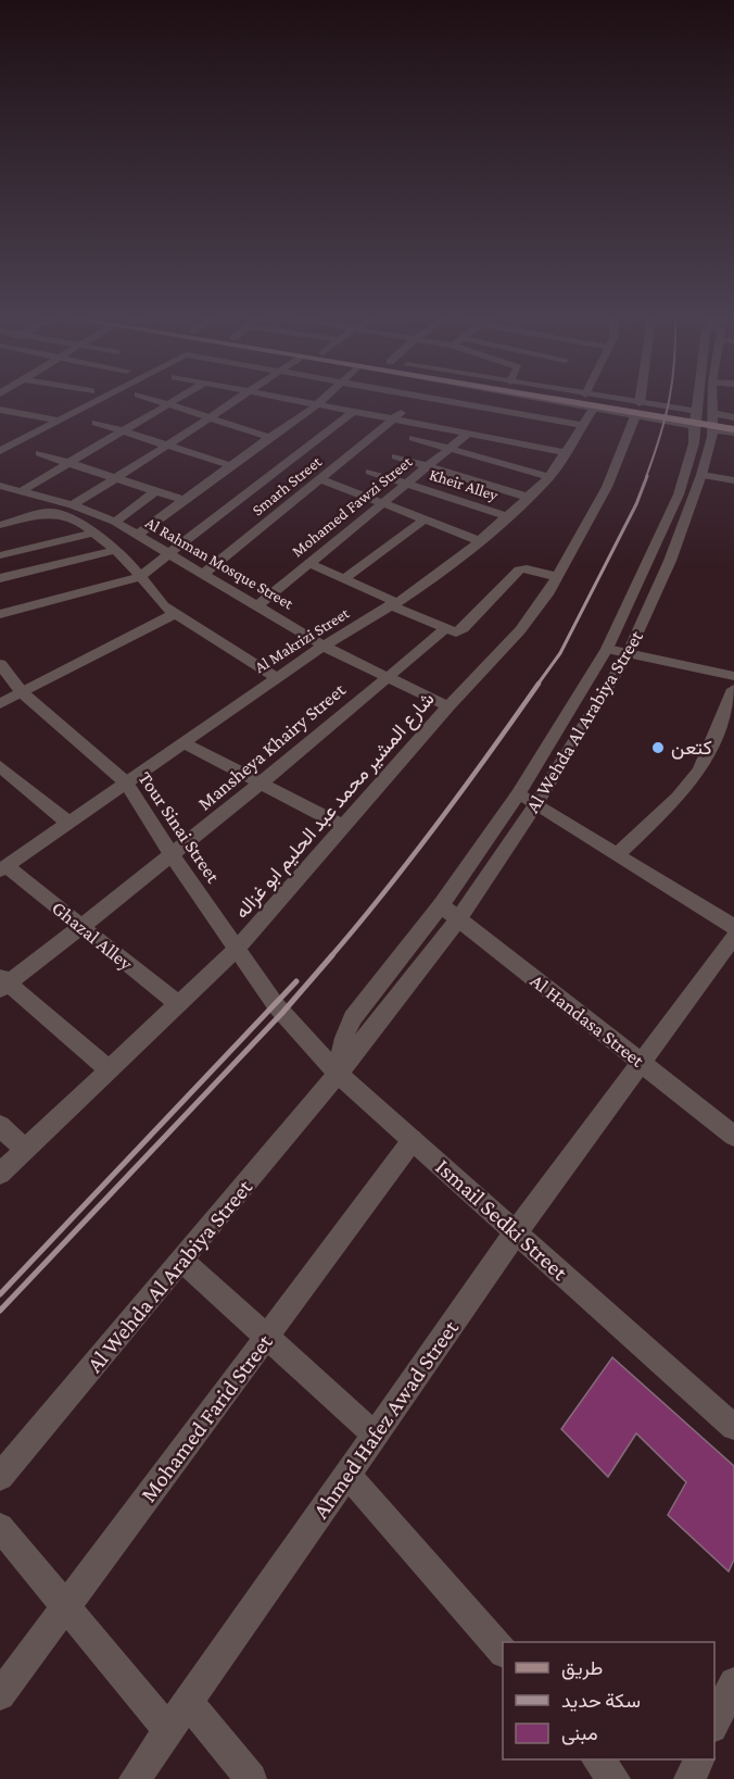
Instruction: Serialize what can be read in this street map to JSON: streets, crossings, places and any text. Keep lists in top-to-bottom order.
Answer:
{
  "streets": {
    "street": [
      "Kheir Alley",
      "Smarh Street",
      "Mohamed Fawzi Street",
      "Al Rahman Mosque Street",
      "Al Makrizi Street",
      "Al Wehda Al Arabiya Street",
      "Mansheya Khairy Street",
      "شارع المشير محمد عبد الحليم ابو غزاله",
      "Tour Sinai Street",
      "Ghazal Alley",
      "Al Handasa Street",
      "Ismail Sedki Street",
      "Mohamed Farid Street",
      "Ahmed Hafez Awad Street"
    ]
  },
  "crossings": [
    ["Kheir Alley", "Mohamed Fawzi Street"],
    ["Kheir Alley", "Al Makrizi Street"],
    ["Smarh Street", "Al Rahman Mosque Street"],
    ["Mohamed Fawzi Street", "Al Rahman Mosque Street"],
    ["Al Rahman Mosque Street", "Al Makrizi Street"],
    ["Al Rahman Mosque Street", "Mansheya Khairy Street"],
    ["Al Rahman Mosque Street", "شارع المشير محمد عبد الحليم ابو غزاله"],
    ["Al Makrizi Street", "Tour Sinai Street"],
    ["Al Makrizi Street", "Ghazal Alley"],
    ["Al Wehda Al Arabiya Street", "Al Handasa Street"],
    ["Al Wehda Al Arabiya Street", "Ismail Sedki Street"],
    ["Mansheya Khairy Street", "شارع المشير محمد عبد الحليم ابو غزاله"],
    ["Mansheya Khairy Street", "Tour Sinai Street"],
    ["Mansheya Khairy Street", "Ghazal Alley"],
    ["شارع المشير محمد عبد الحليم ابو غزاله", "Tour Sinai Street"],
    ["شارع المشير محمد عبد الحليم ابو غزاله", "Ghazal Alley"],
    ["Tour Sinai Street", "Ismail Sedki Street"],
    ["Al Handasa Street", "Ahmed Hafez Awad Street"],
    ["Ismail Sedki Street", "Mohamed Farid Street"],
    ["Ismail Sedki Street", "Ahmed Hafez Awad Street"]
  ],
  "places": ["كتعن"],
  "legend": ["طريق", "سكة حديد", "مبنى"]
}
